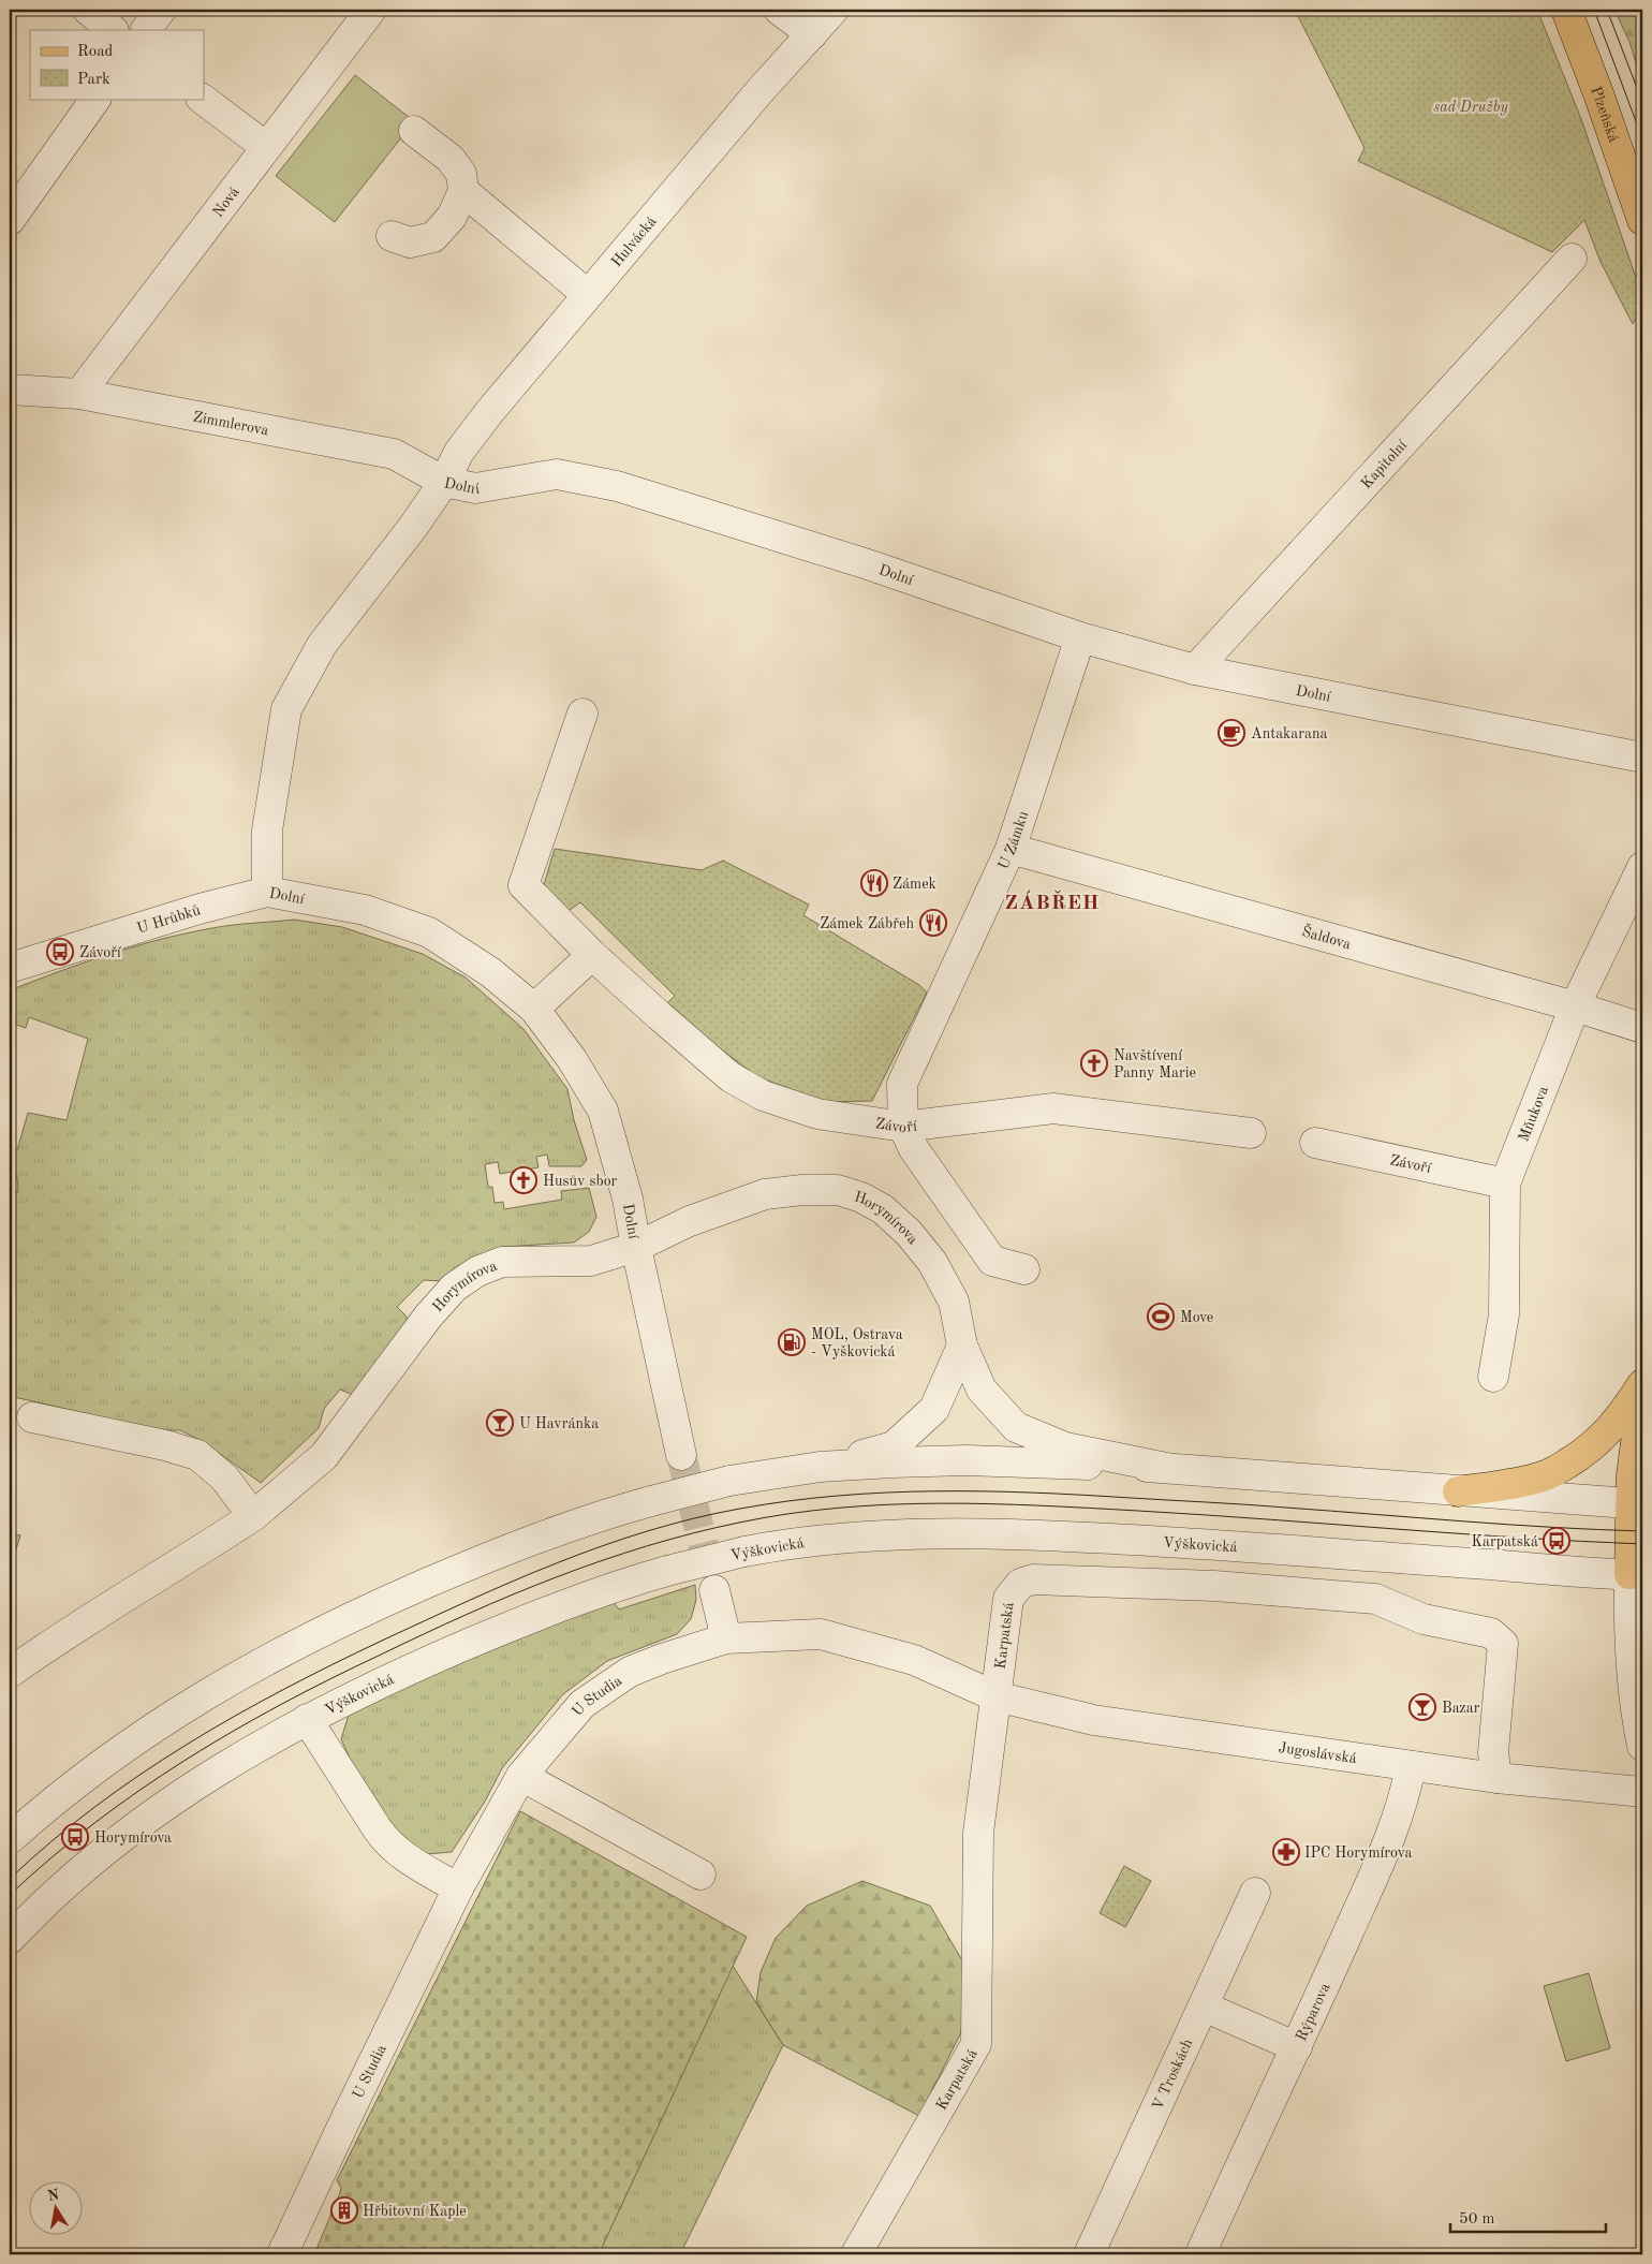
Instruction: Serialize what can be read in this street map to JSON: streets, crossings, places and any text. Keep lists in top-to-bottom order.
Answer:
{
  "streets": {
    "main road": ["Plzeňská"],
    "street": [
      "Nová",
      "Hulvácká",
      "Zimmlerova",
      "Kapitolní",
      "Dolní",
      "U Zámku",
      "U Hrůbků",
      "Šaldova",
      "Mňukova",
      "Závoří",
      "Horymírova",
      "Výškovická",
      "Karpatská",
      "U Studia",
      "Jugoslávská",
      "Rýparova",
      "V Troskách"
    ]
  },
  "crossings": [
    ["Nová", "Zimmlerova"],
    ["Hulvácká", "Zimmlerova"],
    ["Hulvácká", "Dolní"],
    ["Zimmlerova", "Dolní"],
    ["Kapitolní", "Dolní"],
    ["Dolní", "U Zámku"],
    ["Dolní", "U Hrůbků"],
    ["Dolní", "Horymírova"],
    ["U Zámku", "Šaldova"],
    ["U Zámku", "Závoří"],
    ["Šaldova", "Mňukova"],
    ["Mňukova", "Závoří"],
    ["Karpatská", "U Studia"],
    ["Karpatská", "Jugoslávská"],
    ["U Studia", "Jugoslávská"],
    ["Jugoslávská", "Rýparova"]
  ],
  "districts": ["ZÁBŘEH"],
  "parks": ["sad Družby"],
  "places": {
    "cafe": ["Antakarana"],
    "restaurant": ["Zámek", "Zámek Zábřeh"],
    "bus stop": ["Závoří", "Karpatská", "Horymírova"],
    "church": ["Navštívení Panny Marie", "Husův sbor"],
    "sports": ["Move"],
    "fuel station": ["MOL, Ostrava - Vyškovická"],
    "bar": ["U Havránka", "Bazar"],
    "pharmacy": ["IPC Horymírova"],
    "building": ["Hřbitovní Kaple"]
  },
  "legend": ["Road", "Park"],
  "scale_bar": "50 m",
  "north": "top"
}
